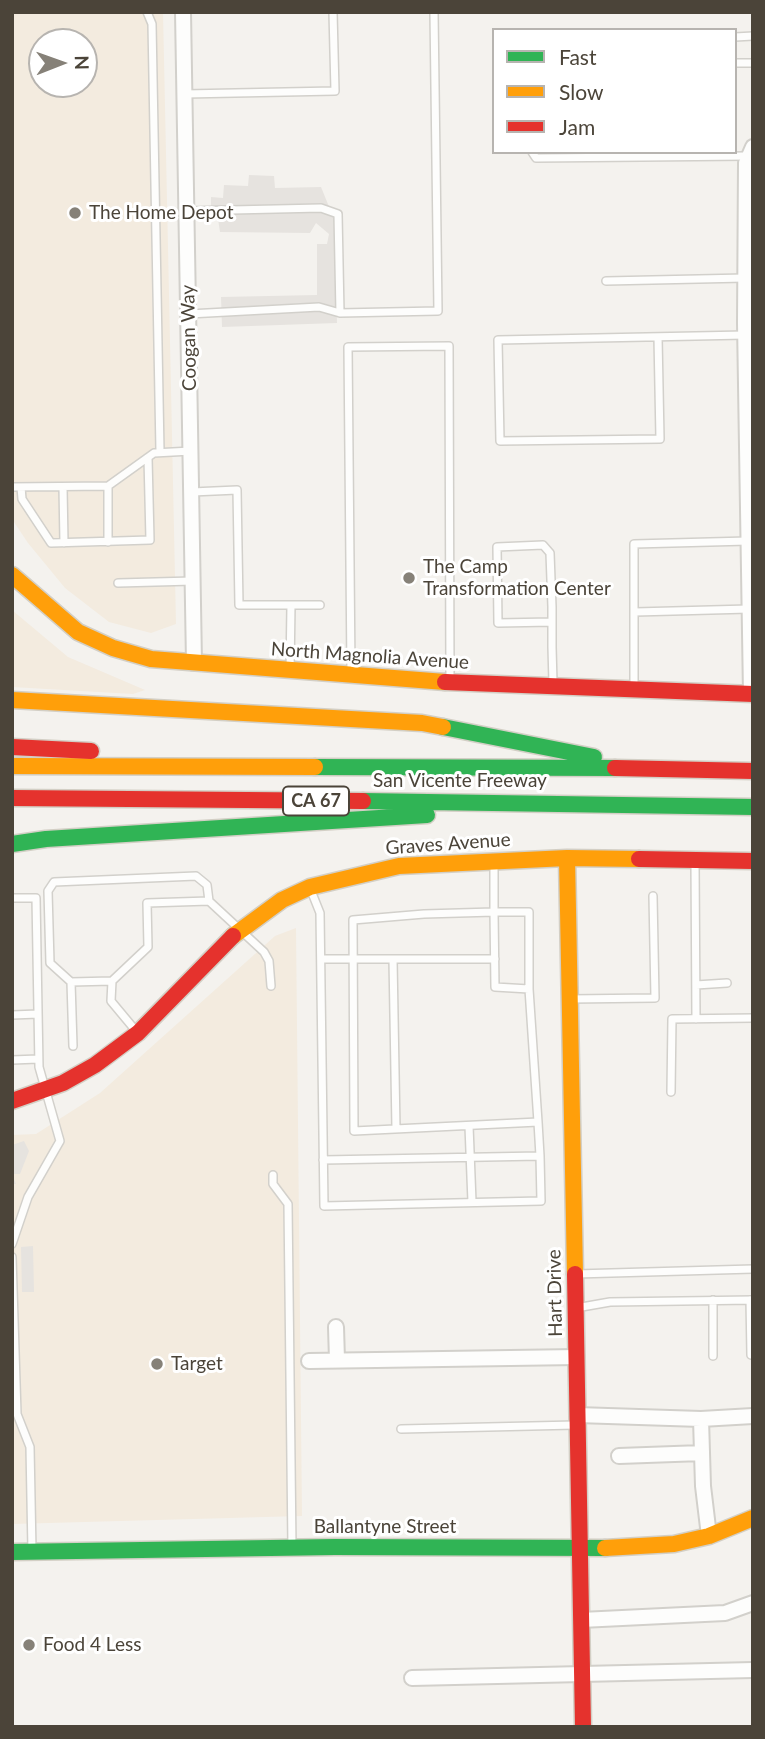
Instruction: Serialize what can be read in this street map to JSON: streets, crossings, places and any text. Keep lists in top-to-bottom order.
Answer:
{
  "streets": {
    "main road": [
      "North Magnolia Avenue",
      "San Vicente Freeway",
      "CA 67",
      "Graves Avenue",
      "Hart Drive",
      "Ballantyne Street"
    ],
    "street": ["Coogan Way"]
  },
  "crossings": [
    ["Coogan Way", "North Magnolia Avenue"],
    ["Graves Avenue", "Hart Drive"],
    ["Hart Drive", "Ballantyne Street"]
  ],
  "places": [
    "The Home Depot",
    "The Camp Transformation Center",
    "Target",
    "Food 4 Less"
  ],
  "legend": ["Fast", "Slow", "Jam"],
  "north": "right"
}
